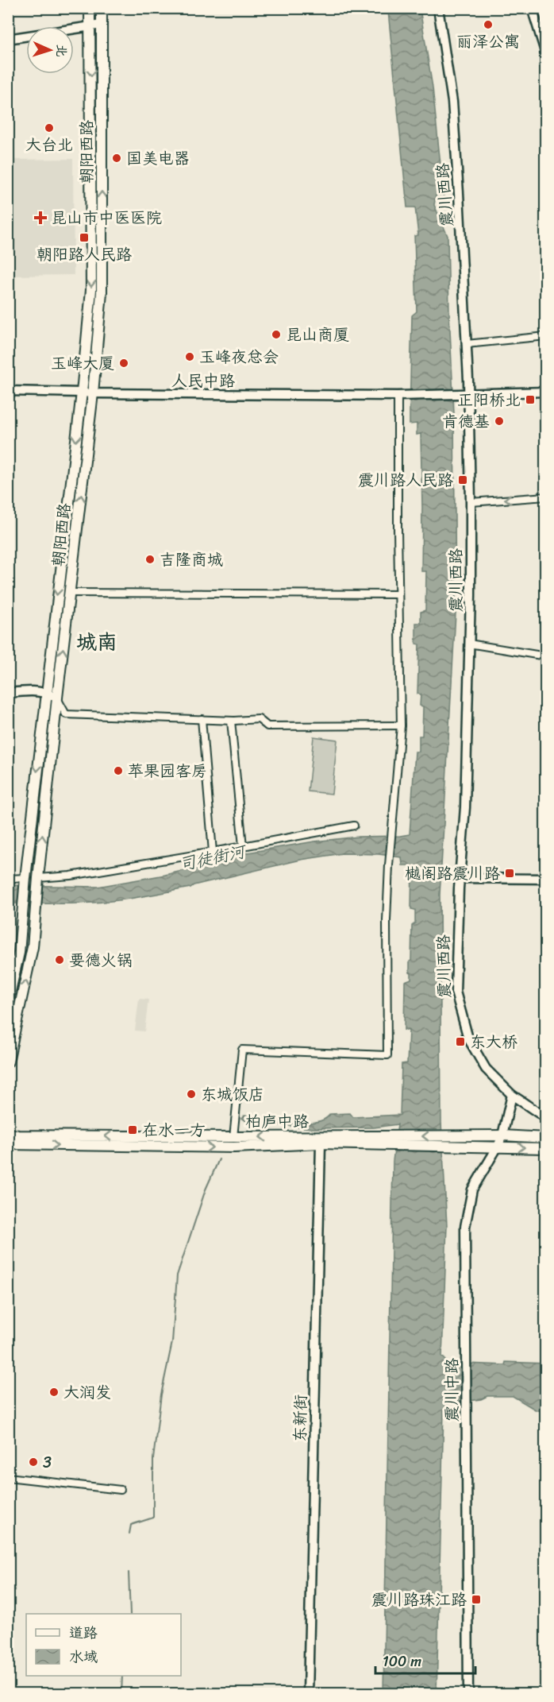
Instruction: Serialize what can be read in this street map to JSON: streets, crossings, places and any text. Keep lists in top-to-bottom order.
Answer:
{
  "streets": {
    "main road": ["朝阳西路", "柏庐中路"],
    "street": [
      "震川西路",
      "人民中路",
      "震川中路",
      "东新街"
    ]
  },
  "crossings": [
    ["朝阳西路", "人民中路"],
    ["震川西路", "人民中路"],
    ["震川西路", "震川中路"],
    ["柏庐中路", "震川中路"],
    ["柏庐中路", "东新街"]
  ],
  "districts": ["城南"],
  "water": ["司徒街河"],
  "places": {
    "other": [
      "丽泽公寓",
      "大台北",
      "国美电器",
      "昆山商厦",
      "玉峰夜总会",
      "玉峰大厦",
      "肯德基",
      "吉隆商城",
      "苹果园客房",
      "要德火锅",
      "东城饭店",
      "大润发",
      "3"
    ],
    "health": ["昆山市中医医院"],
    "transit": [
      "朝阳路人民路",
      "正阳桥北",
      "震川路人民路",
      "樾阁路震川路",
      "东大桥",
      "在水一方",
      "震川路珠江路"
    ]
  },
  "legend": ["道路", "水域"],
  "scale_bar": "100 m",
  "north": "right"
}
